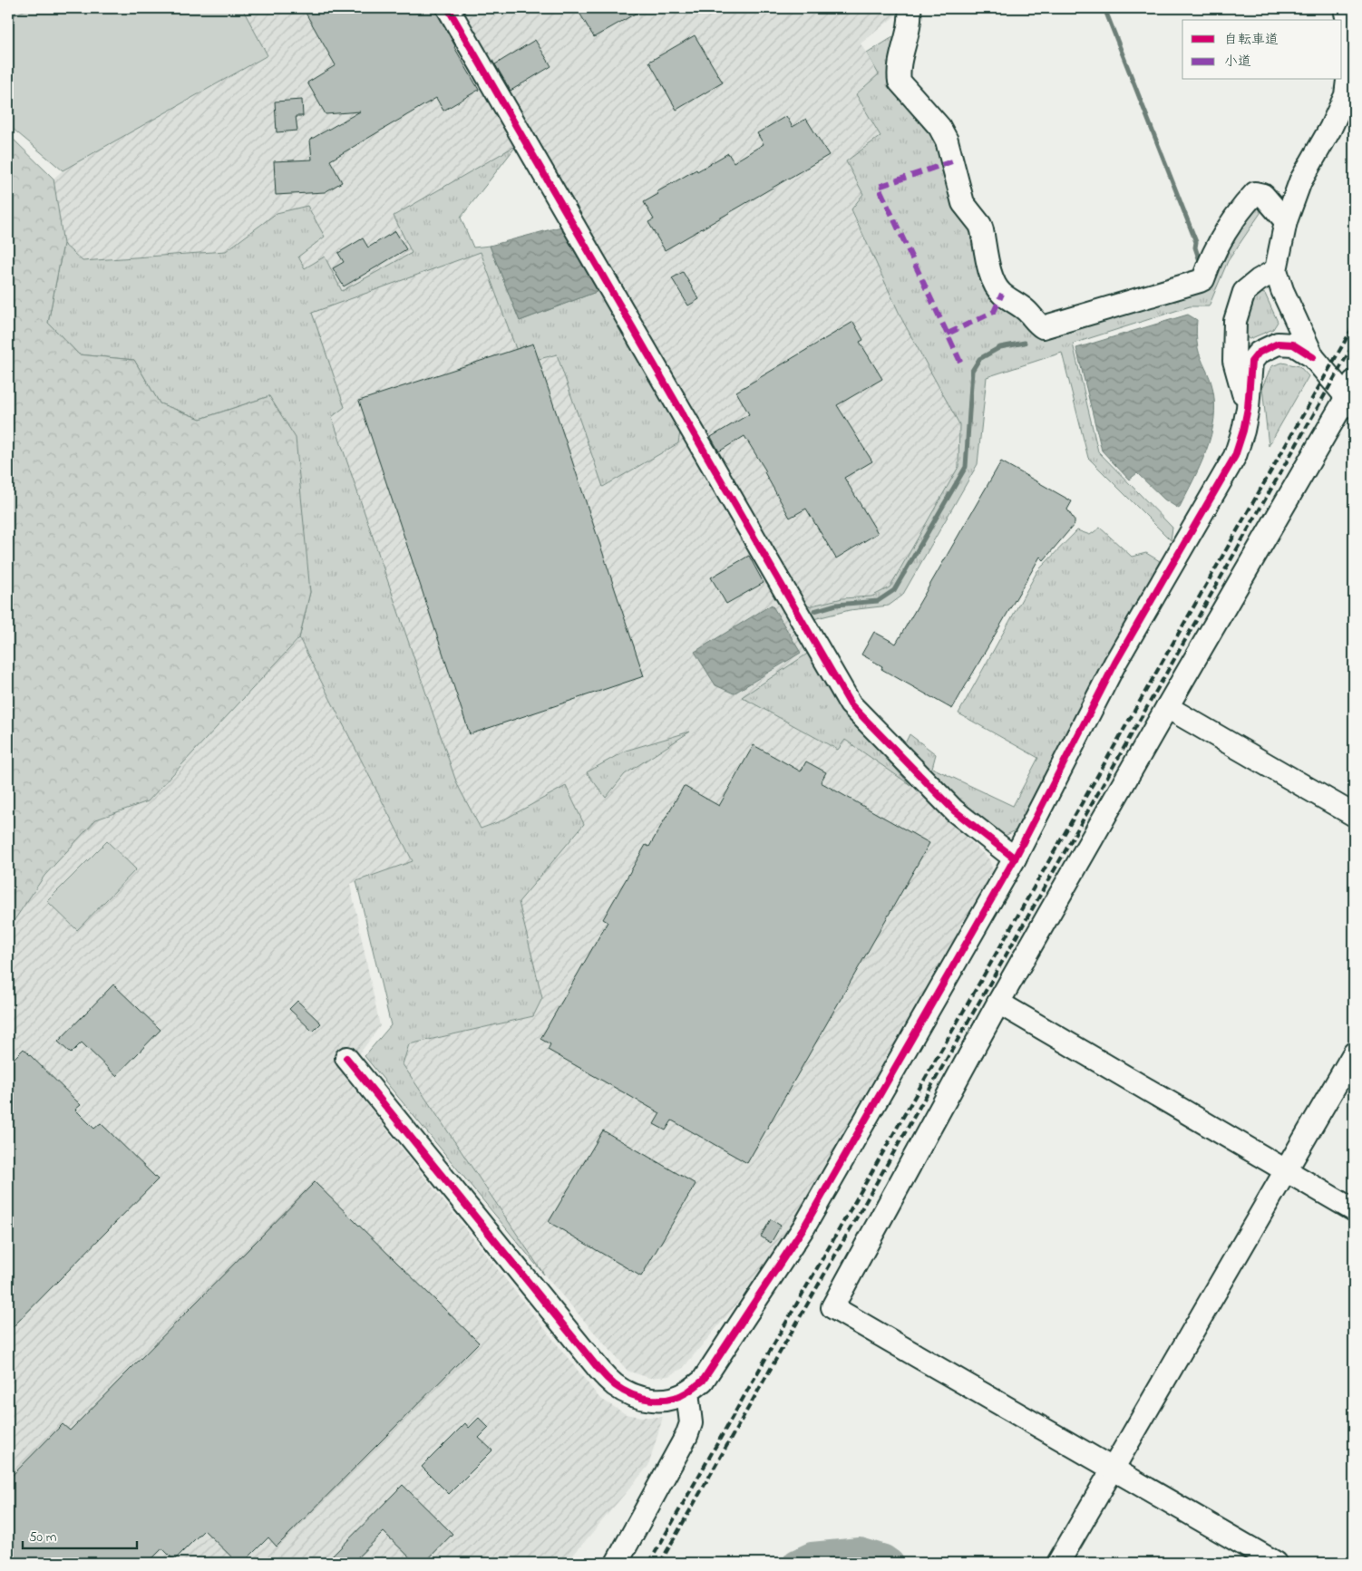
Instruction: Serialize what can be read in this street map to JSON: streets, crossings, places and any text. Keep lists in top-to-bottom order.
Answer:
{
  "legend": ["自転車道", "小道"],
  "scale_bar": "50 m"
}
